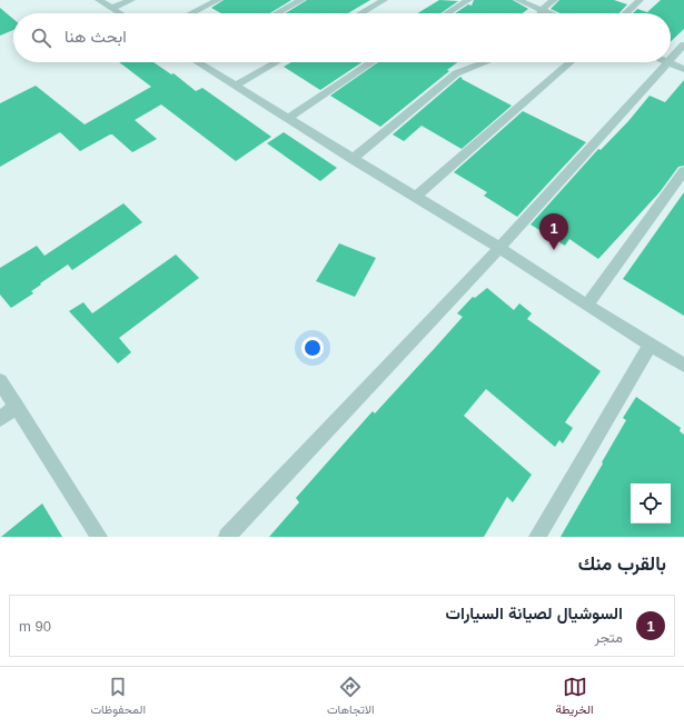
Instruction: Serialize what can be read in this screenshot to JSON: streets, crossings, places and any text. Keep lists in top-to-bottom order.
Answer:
{
  "page": {
    "search": "ابحث هنا",
    "pins": "1",
    "heading": "بالقرب منك",
    "list": [
      {
        "mark": "1",
        "name": "السوشيال لصيانة السيارات",
        "note": "متجر",
        "value": "90 m"
      }
    ],
    "nav": ["الخريطة", "الاتجاهات", "المحفوظات"]
  }
}
